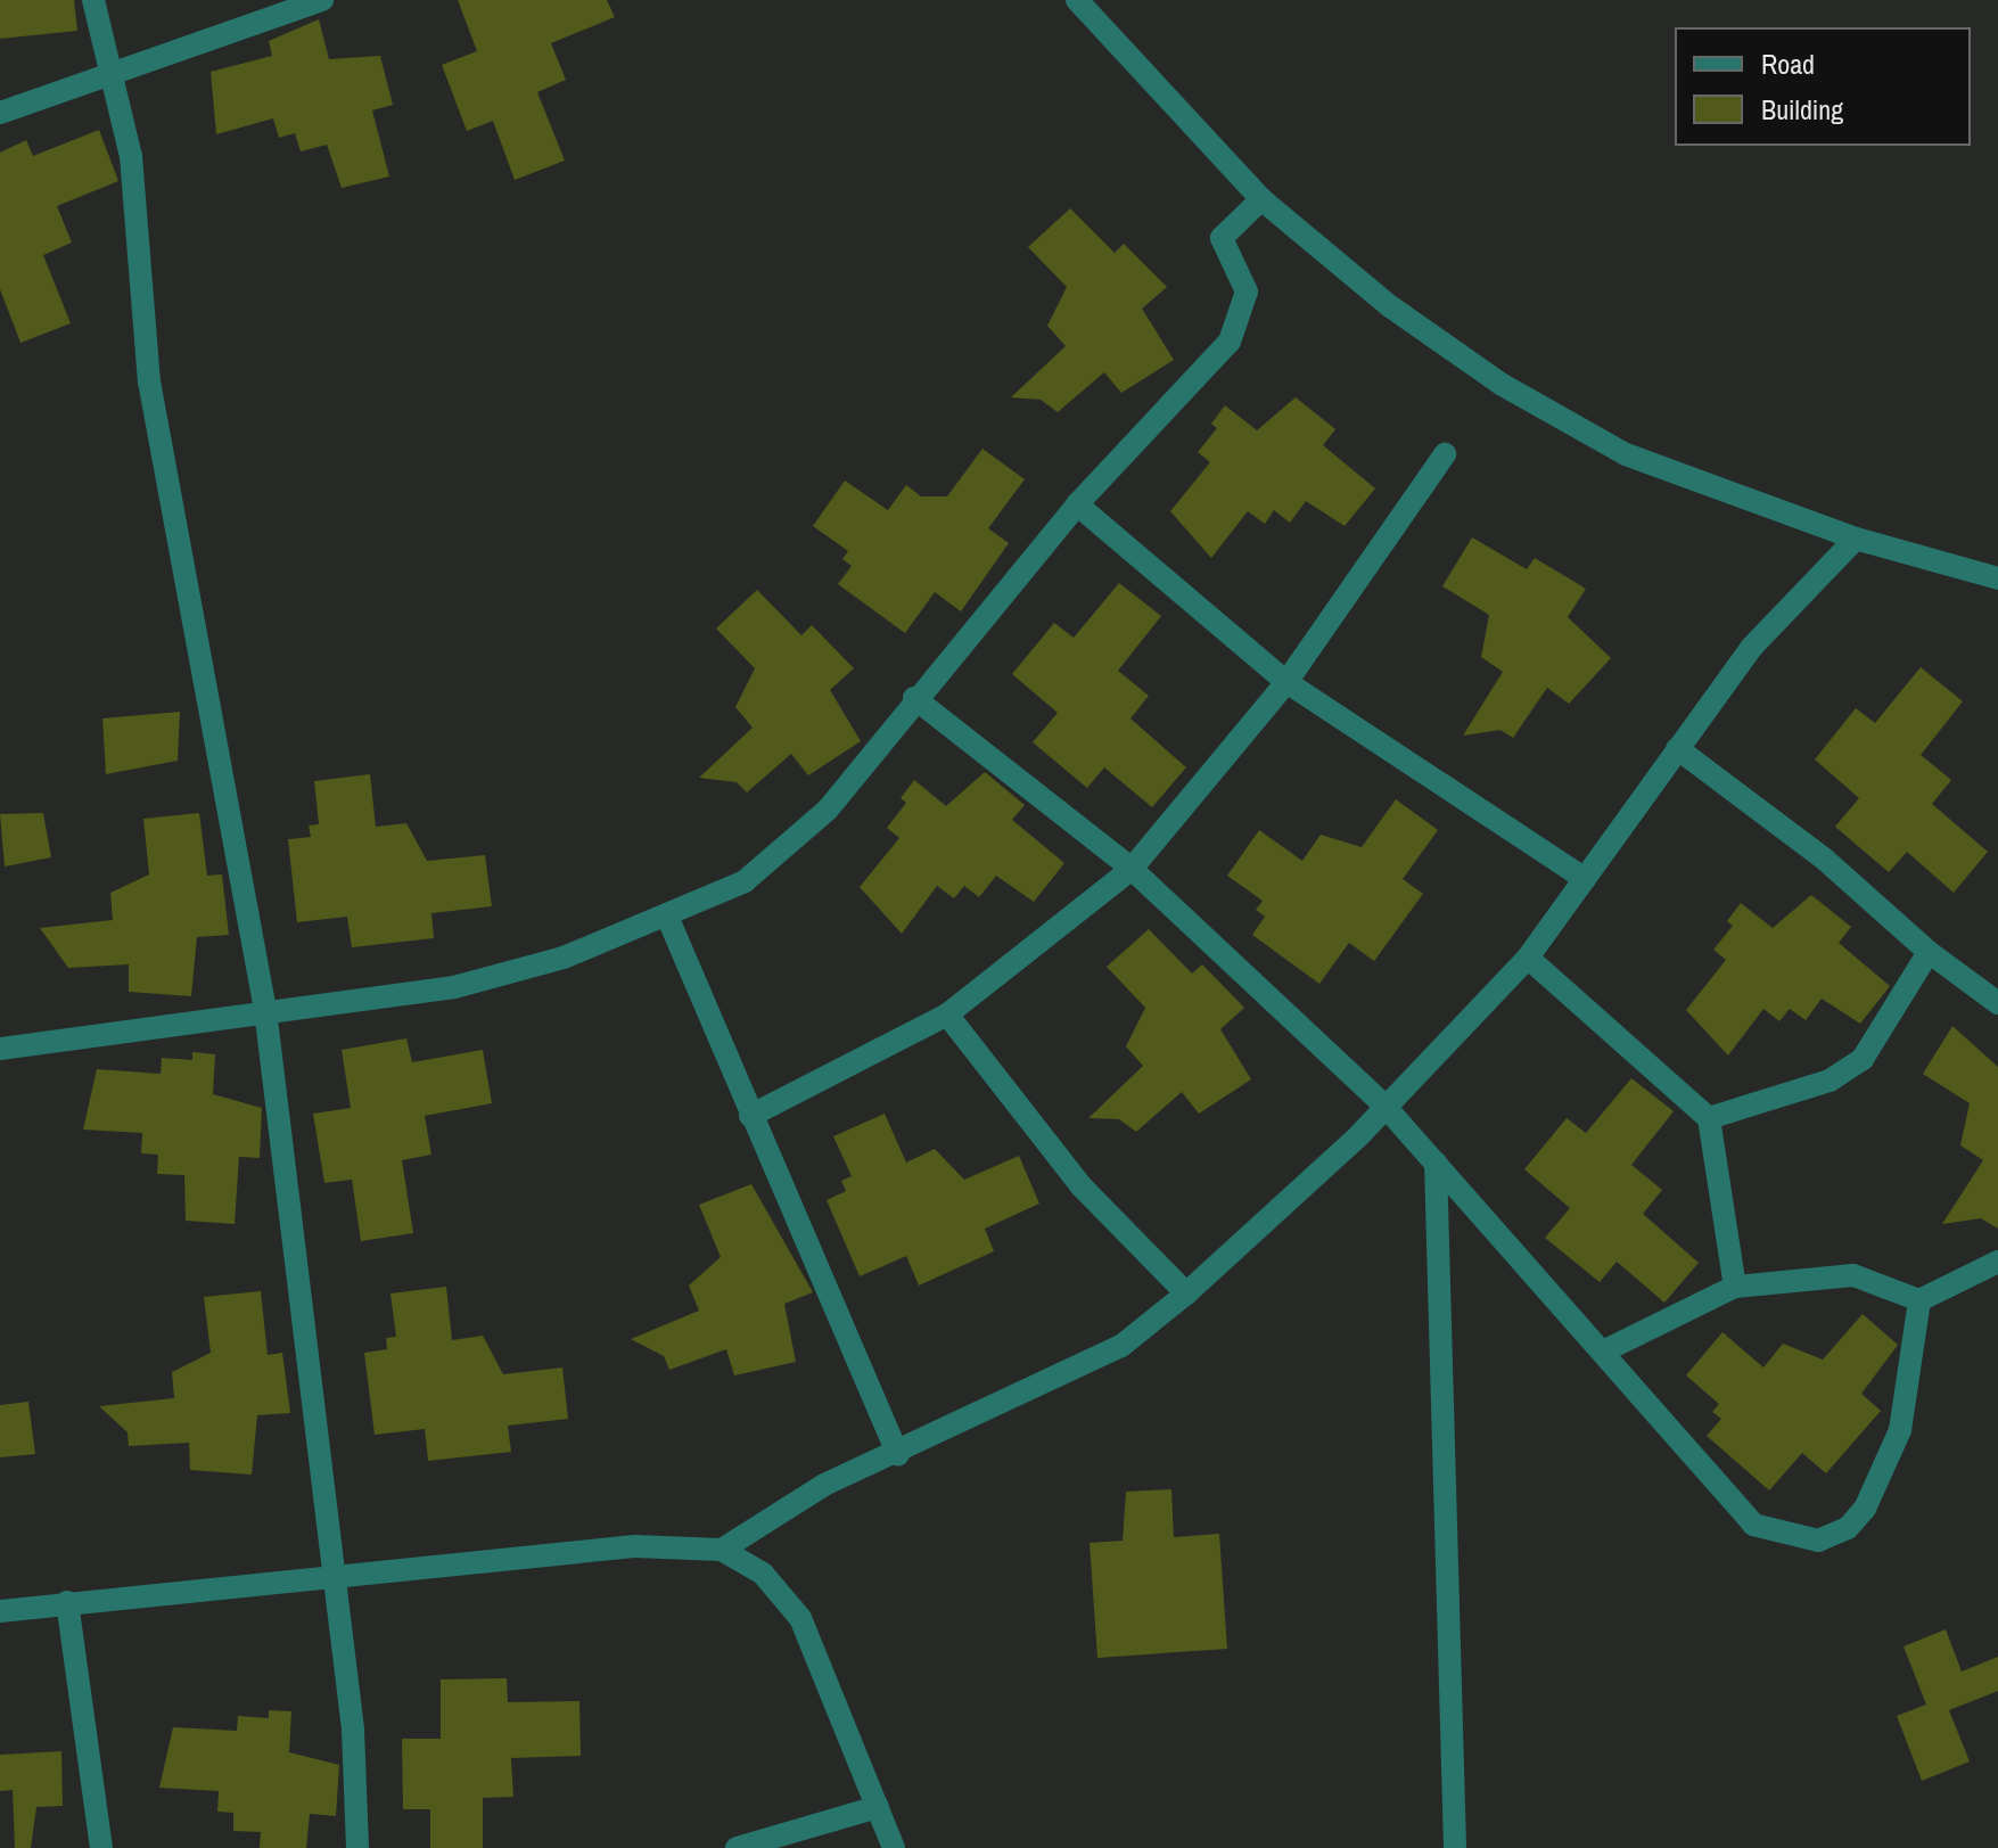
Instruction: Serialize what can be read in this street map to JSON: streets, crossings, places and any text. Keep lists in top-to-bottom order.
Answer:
{
  "legend": ["Road", "Building"]
}
